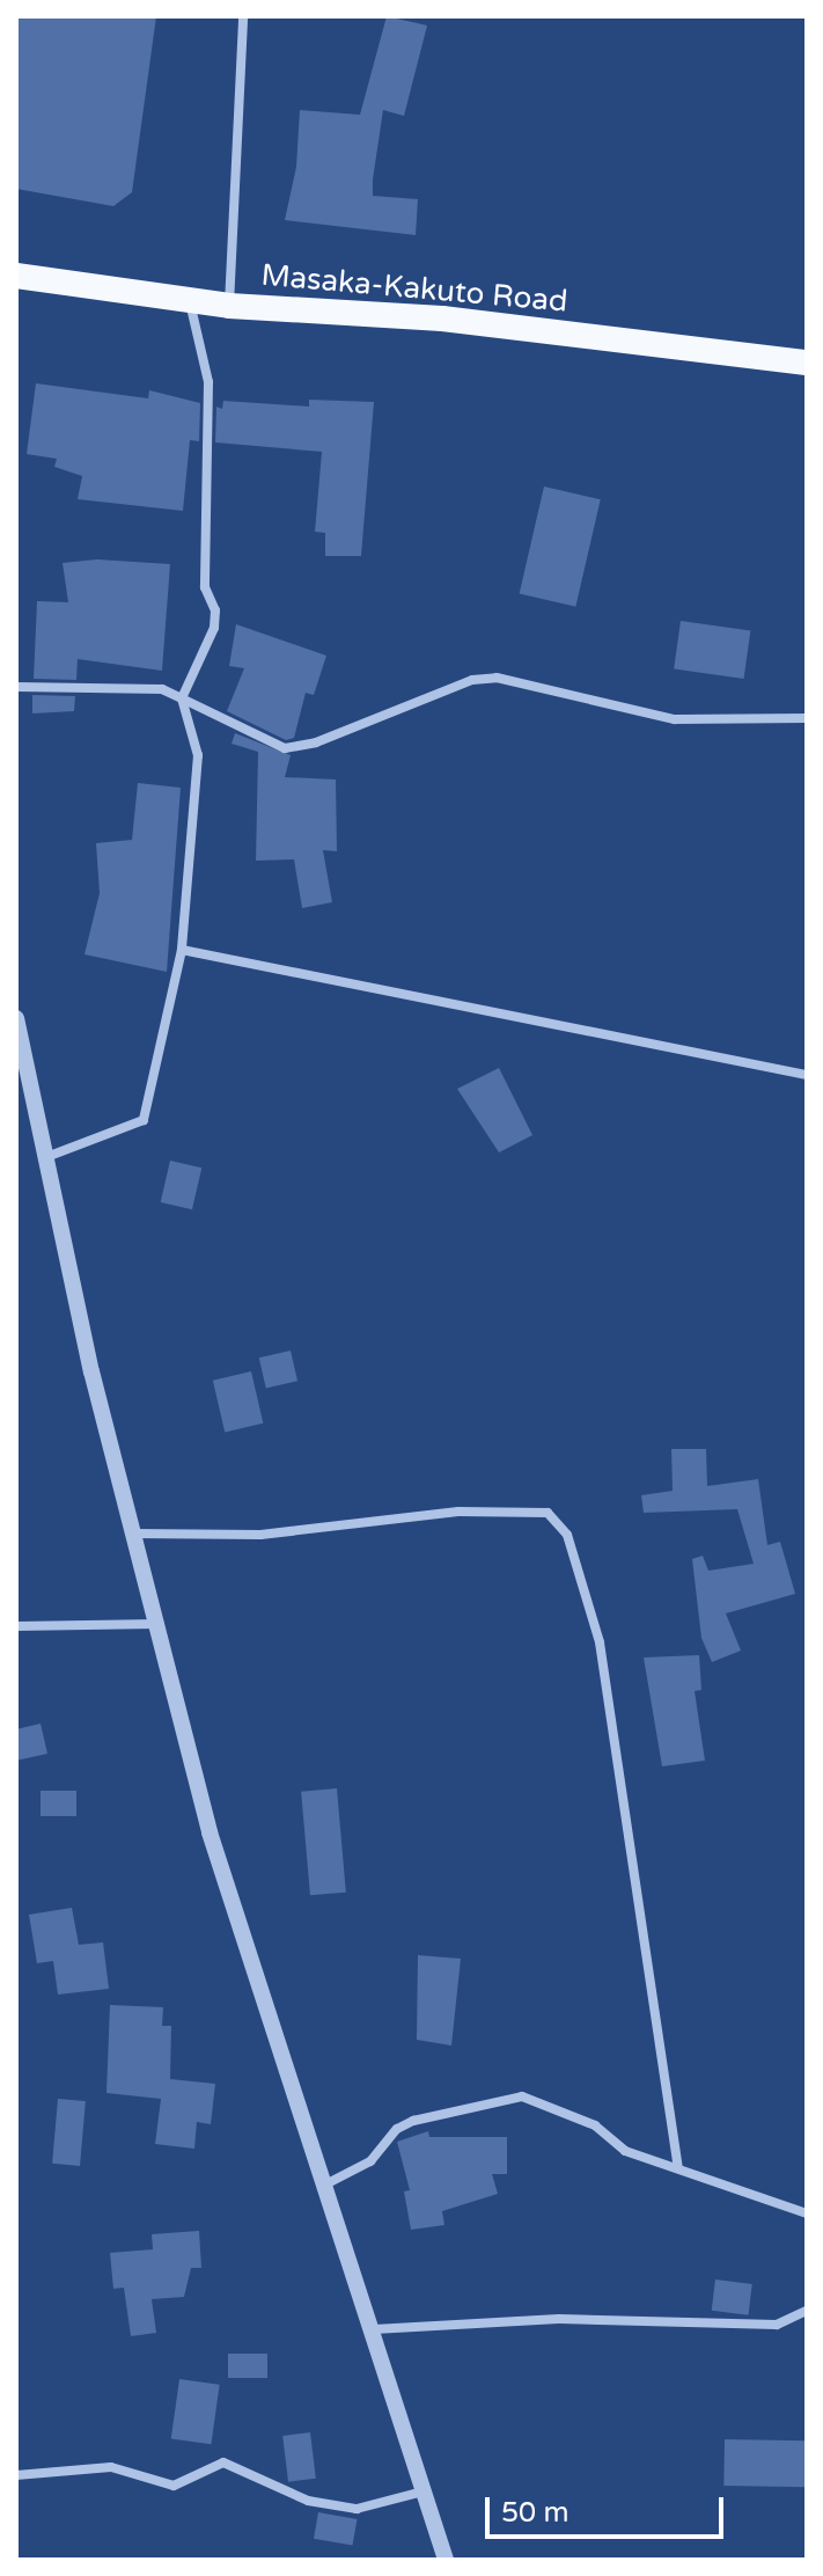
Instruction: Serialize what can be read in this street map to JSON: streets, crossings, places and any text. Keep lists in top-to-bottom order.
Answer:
{
  "streets": {
    "highway": ["Masaka-Kakuto Road"]
  },
  "scale_bar": "50 m"
}
